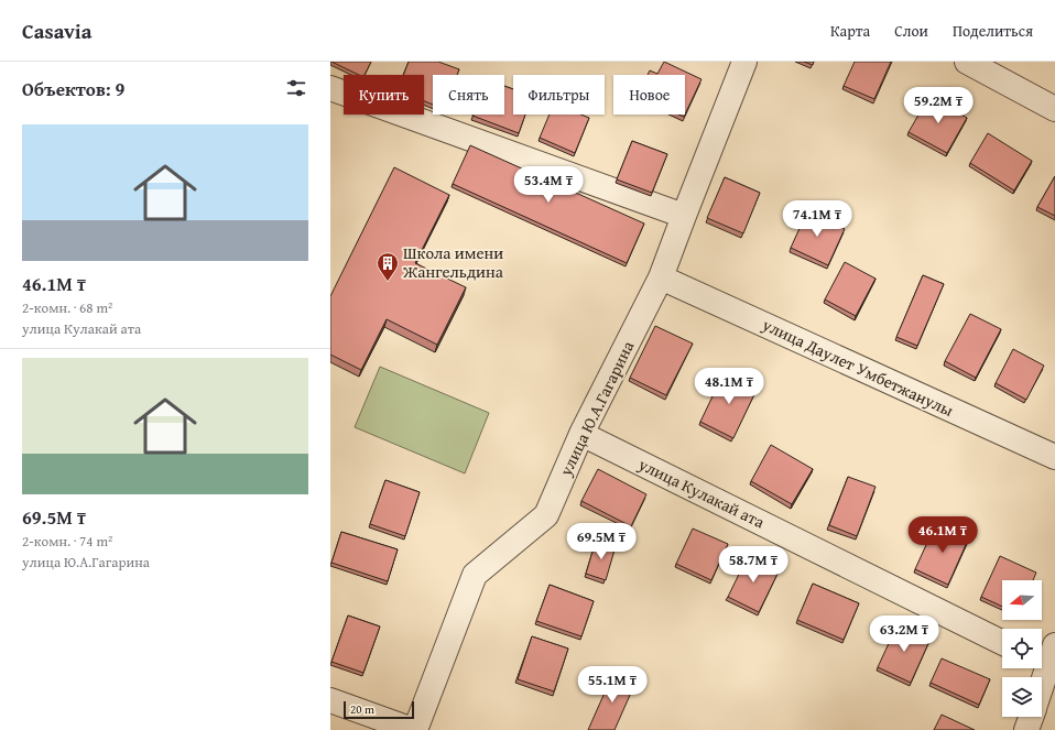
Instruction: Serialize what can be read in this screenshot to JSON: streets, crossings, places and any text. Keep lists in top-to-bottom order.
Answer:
{
  "streets": {
    "street": ["улица Даулет Умбетжанулы", "улица Ю.А.Гагарина", "улица Кулакай ата"]
  },
  "crossings": [
    ["улица Даулет Умбетжанулы", "улица Ю.А.Гагарина"],
    ["улица Ю.А.Гагарина", "улица Кулакай ата"]
  ],
  "places": {
    "building": ["Школа имени Жангельдина"]
  },
  "scale_bar": "20 m",
  "north": "left",
  "page": {
    "header": "Casavia",
    "nav": ["Карта", "Слои", "Поделиться"],
    "heading": "Объектов: 9",
    "chip": [
      "Купить",
      "Снять",
      "Фильтры",
      "Новое"
    ],
    "price": [
      "59.2M ₸",
      "53.4M ₸",
      "74.1M ₸",
      "48.1M ₸",
      "46.1M ₸",
      "69.5M ₸",
      "58.7M ₸",
      "63.2M ₸",
      "55.1M ₸"
    ],
    "list": [
      {
        "name": "46.1M ₸",
        "note": "2-комн. · 68 m² · улица Кулакай ата"
      },
      {
        "name": "69.5M ₸",
        "note": "2-комн. · 74 m² · улица Ю.А.Гагарина"
      }
    ],
    "scale": "20 m"
  }
}
